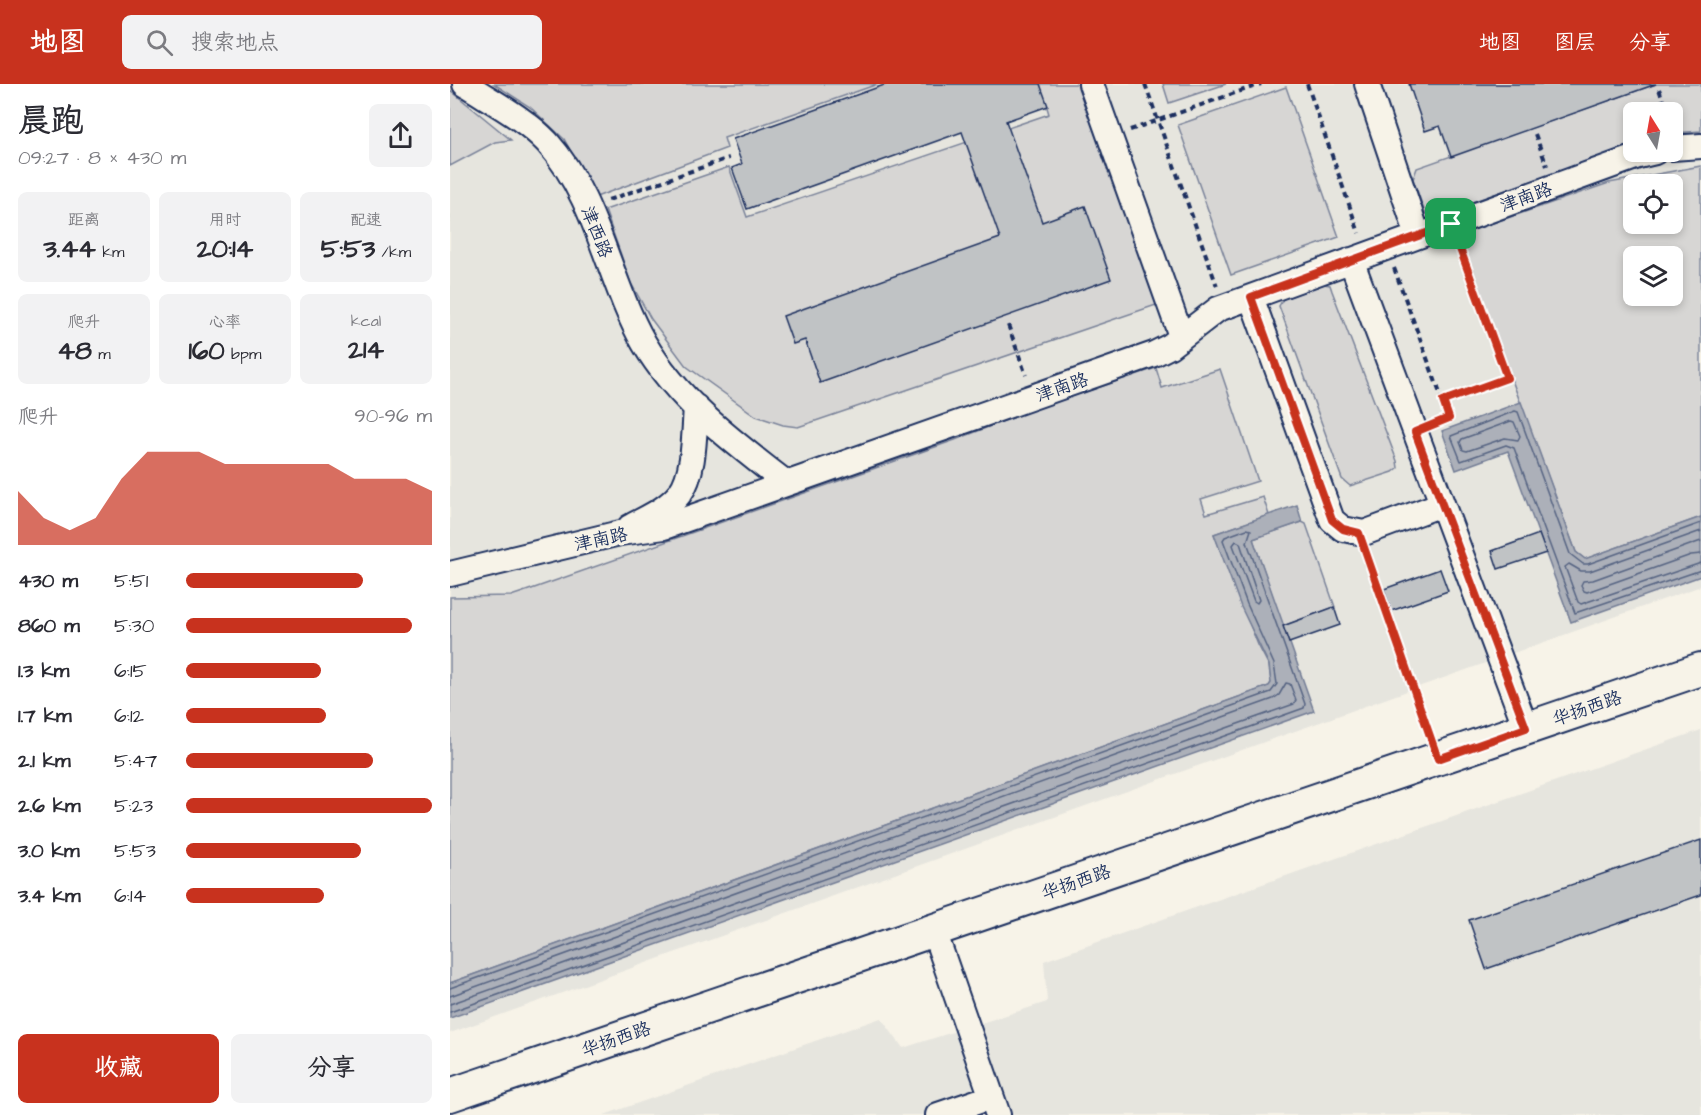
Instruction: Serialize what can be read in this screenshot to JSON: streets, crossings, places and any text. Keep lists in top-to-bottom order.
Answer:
{
  "streets": {
    "main road": ["华扬西路"],
    "lane": ["津南路", "津西路"]
  },
  "crossings": [
    ["津南路", "津西路"]
  ],
  "north": "top",
  "page": {
    "header": "地图",
    "search": "搜索地点",
    "nav": ["地图", "图层", "分享"],
    "heading": ["晨跑", "09:27 · 8 × 430 m"],
    "stats": [
      ["距离", "3.44 km"],
      ["用时", "20:14"],
      ["配速", "5:53 /km"],
      ["爬升", "48 m"],
      ["心率", "160 bpm"],
      ["kcal", "214"]
    ],
    "chart": ["爬升", "90–96 m"],
    "list": [
      {
        "name": "430 m",
        "note": "5:51"
      },
      {
        "name": "860 m",
        "note": "5:30"
      },
      {
        "name": "1.3 km",
        "note": "6:15"
      },
      {
        "name": "1.7 km",
        "note": "6:12"
      },
      {
        "name": "2.1 km",
        "note": "5:47"
      },
      {
        "name": "2.6 km",
        "note": "5:23"
      },
      {
        "name": "3.0 km",
        "note": "5:53"
      },
      {
        "name": "3.4 km",
        "note": "6:14"
      }
    ],
    "buttons": ["收藏", "分享"]
  }
}
